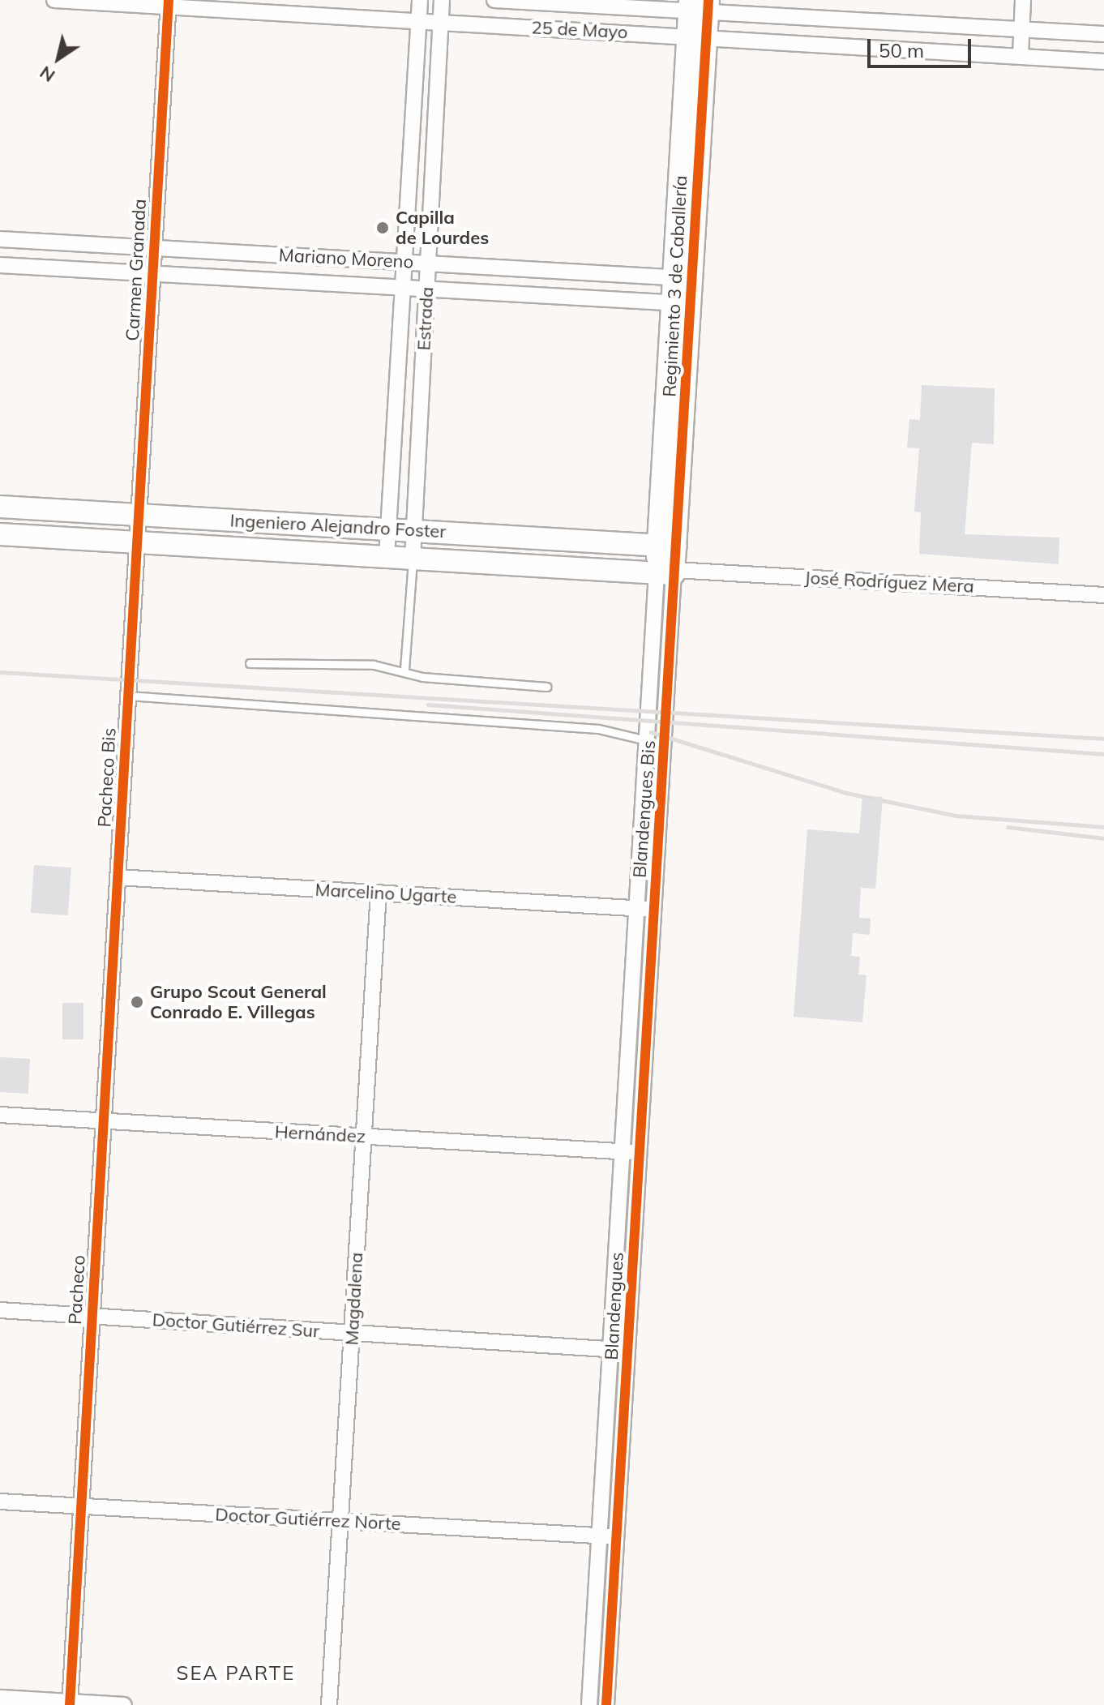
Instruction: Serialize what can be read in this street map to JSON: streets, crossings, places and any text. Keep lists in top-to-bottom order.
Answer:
{
  "streets": {
    "street": [
      "25 de Mayo",
      "Mariano Moreno",
      "Carmen Granada",
      "Regimiento 3 de Caballería",
      "Estrada",
      "Ingeniero Alejandro Foster",
      "José Rodríguez Mera",
      "Pacheco Bis",
      "Blandengues Bis",
      "Marcelino Ugarte",
      "Hernández",
      "Pacheco",
      "Magdalena",
      "Blandengues",
      "Doctor Gutiérrez Sur",
      "Doctor Gutiérrez Norte"
    ]
  },
  "crossings": [
    ["25 de Mayo", "Carmen Granada"],
    ["25 de Mayo", "Regimiento 3 de Caballería"],
    ["25 de Mayo", "Estrada"],
    ["Mariano Moreno", "Carmen Granada"],
    ["Mariano Moreno", "Regimiento 3 de Caballería"],
    ["Mariano Moreno", "Estrada"],
    ["Carmen Granada", "Ingeniero Alejandro Foster"],
    ["Carmen Granada", "Pacheco Bis"],
    ["Regimiento 3 de Caballería", "Ingeniero Alejandro Foster"],
    ["Regimiento 3 de Caballería", "José Rodríguez Mera"],
    ["Regimiento 3 de Caballería", "Blandengues Bis"],
    ["Estrada", "Ingeniero Alejandro Foster"],
    ["Ingeniero Alejandro Foster", "José Rodríguez Mera"],
    ["Ingeniero Alejandro Foster", "Pacheco Bis"],
    ["Ingeniero Alejandro Foster", "Blandengues Bis"],
    ["José Rodríguez Mera", "Blandengues Bis"],
    ["Pacheco Bis", "Marcelino Ugarte"],
    ["Pacheco Bis", "Pacheco"],
    ["Blandengues Bis", "Marcelino Ugarte"],
    ["Blandengues Bis", "Blandengues"],
    ["Marcelino Ugarte", "Pacheco"],
    ["Marcelino Ugarte", "Magdalena"],
    ["Marcelino Ugarte", "Blandengues"],
    ["Hernández", "Pacheco"],
    ["Hernández", "Magdalena"],
    ["Hernández", "Blandengues"],
    ["Pacheco", "Doctor Gutiérrez Sur"],
    ["Pacheco", "Doctor Gutiérrez Norte"],
    ["Magdalena", "Doctor Gutiérrez Sur"],
    ["Magdalena", "Doctor Gutiérrez Norte"],
    ["Blandengues", "Doctor Gutiérrez Sur"],
    ["Blandengues", "Doctor Gutiérrez Norte"]
  ],
  "districts": ["SEA PARTE"],
  "places": ["Capilla de Lourdes", "Grupo Scout General Conrado E. Villegas"],
  "scale_bar": "50 m",
  "north": "bottom left"
}
